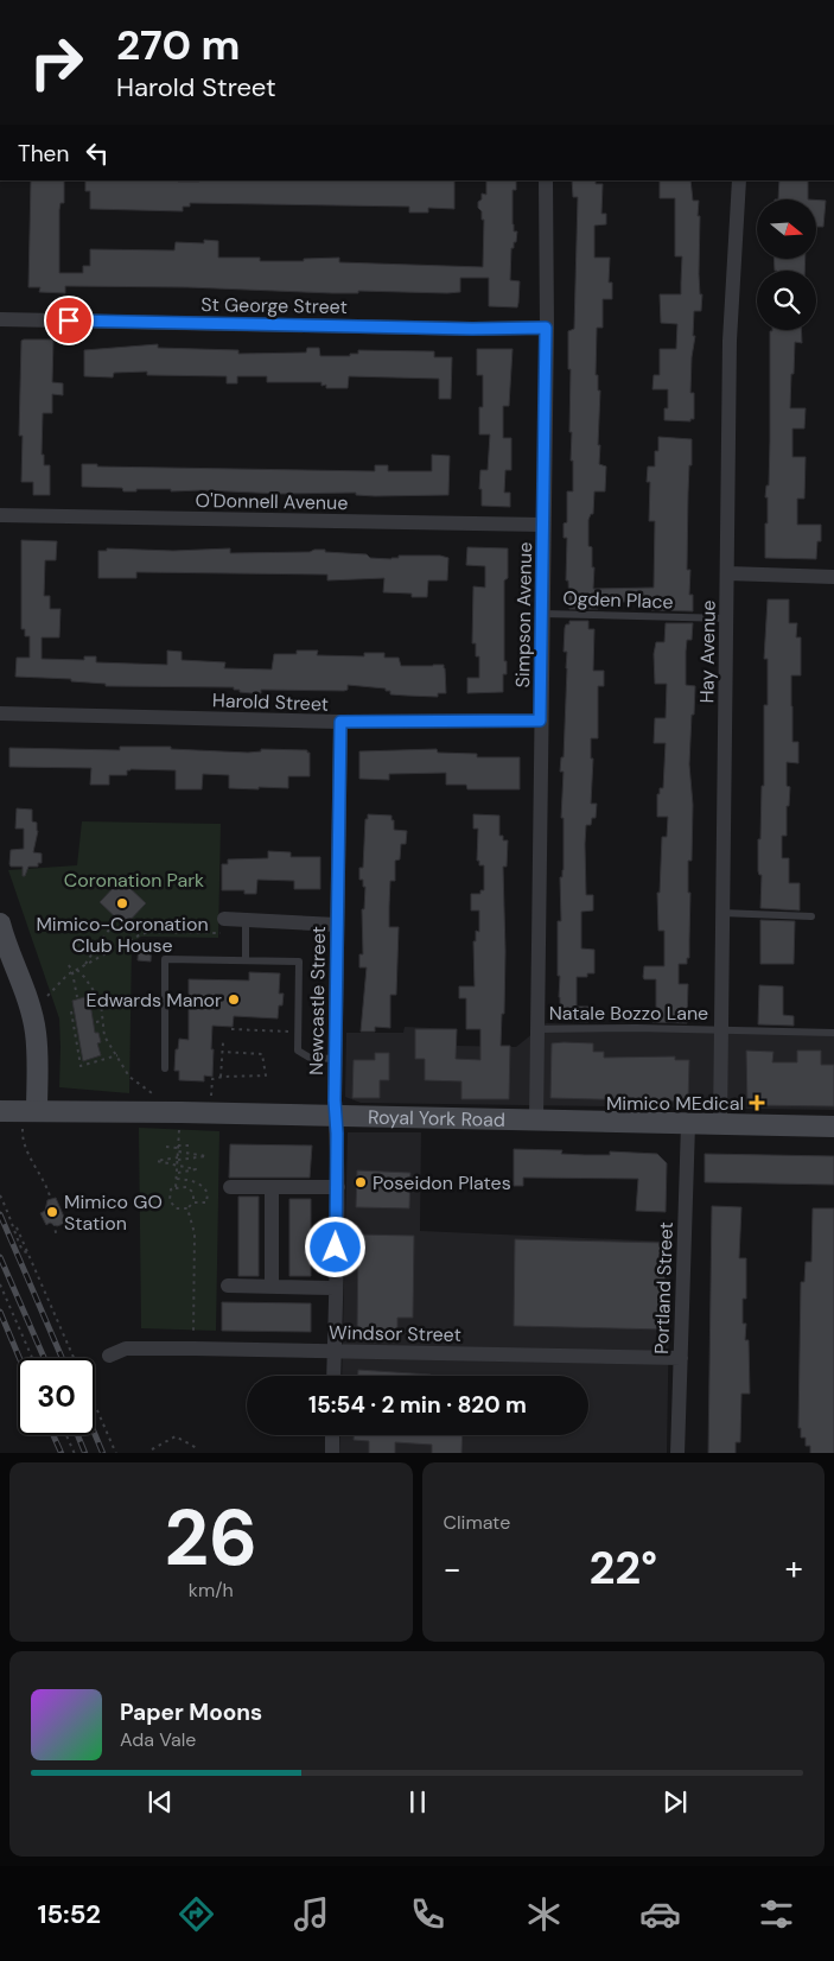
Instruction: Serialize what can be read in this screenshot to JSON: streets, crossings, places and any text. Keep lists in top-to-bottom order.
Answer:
{
  "streets": {
    "main road": ["Royal York Road"],
    "street": [
      "St George Street",
      "O'Donnell Avenue",
      "Simpson Avenue",
      "Hay Avenue",
      "Harold Street",
      "Newcastle Street",
      "Portland Street",
      "Windsor Street"
    ],
    "lane": ["Ogden Place", "Natale Bozzo Lane"]
  },
  "crossings": [
    ["St George Street", "Simpson Avenue"],
    ["O'Donnell Avenue", "Simpson Avenue"],
    ["Ogden Place", "Simpson Avenue"],
    ["Ogden Place", "Hay Avenue"],
    ["Simpson Avenue", "Harold Street"],
    ["Simpson Avenue", "Natale Bozzo Lane"],
    ["Simpson Avenue", "Royal York Road"],
    ["Hay Avenue", "Natale Bozzo Lane"],
    ["Hay Avenue", "Royal York Road"],
    ["Harold Street", "Newcastle Street"],
    ["Newcastle Street", "Royal York Road"],
    ["Newcastle Street", "Windsor Street"],
    ["Royal York Road", "Portland Street"],
    ["Portland Street", "Windsor Street"]
  ],
  "parks": ["Coronation Park"],
  "places": {
    "other": [
      "Mimico-Coronation Club House",
      "Edwards Manor",
      "Poseidon Plates",
      "Mimico GO Station"
    ],
    "health": ["Mimico MEdical"]
  },
  "north": "right",
  "page": {
    "turn": ["270 m", "Harold Street"],
    "then": "Then",
    "limit": "30",
    "trip": "15:54 · 2 min · 820 m",
    "tile": [
      ["26", "km/h"],
      "Climate"
    ],
    "heat": ["−", "22°", "+"],
    "song": ["Paper Moons", "Ada Vale"],
    "tabs": "15:52"
  }
}
